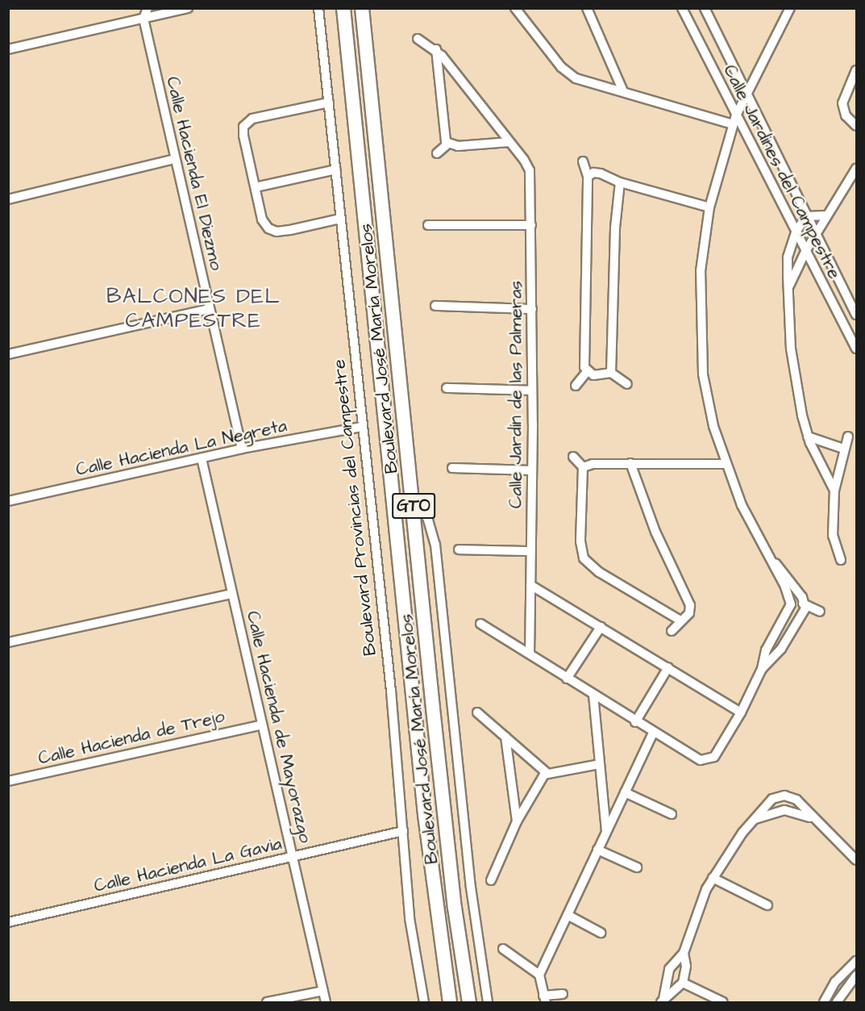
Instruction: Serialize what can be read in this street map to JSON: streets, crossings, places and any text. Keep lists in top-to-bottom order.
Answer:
{
  "streets": {
    "main road": ["Boulevard José María Morelos", "GTO"],
    "street": [
      "Calle Jardines del Campestre",
      "Calle Hacienda El Diezmo",
      "Calle Jardín de las Palmeras",
      "Calle Hacienda La Negreta",
      "Boulevard Provincias del Campestre",
      "Calle Hacienda de Mayorazgo",
      "Calle Hacienda de Trejo",
      "Calle Hacienda La Gavia"
    ]
  },
  "crossings": [
    ["Calle Hacienda El Diezmo", "Calle Hacienda La Negreta"],
    ["Calle Hacienda La Negreta", "Boulevard Provincias del Campestre"],
    ["Calle Hacienda La Negreta", "Calle Hacienda de Mayorazgo"],
    ["Boulevard Provincias del Campestre", "Calle Hacienda La Gavia"],
    ["Calle Hacienda de Mayorazgo", "Calle Hacienda de Trejo"],
    ["Calle Hacienda de Mayorazgo", "Calle Hacienda La Gavia"]
  ],
  "districts": ["BALCONES DEL CAMPESTRE"]
}
